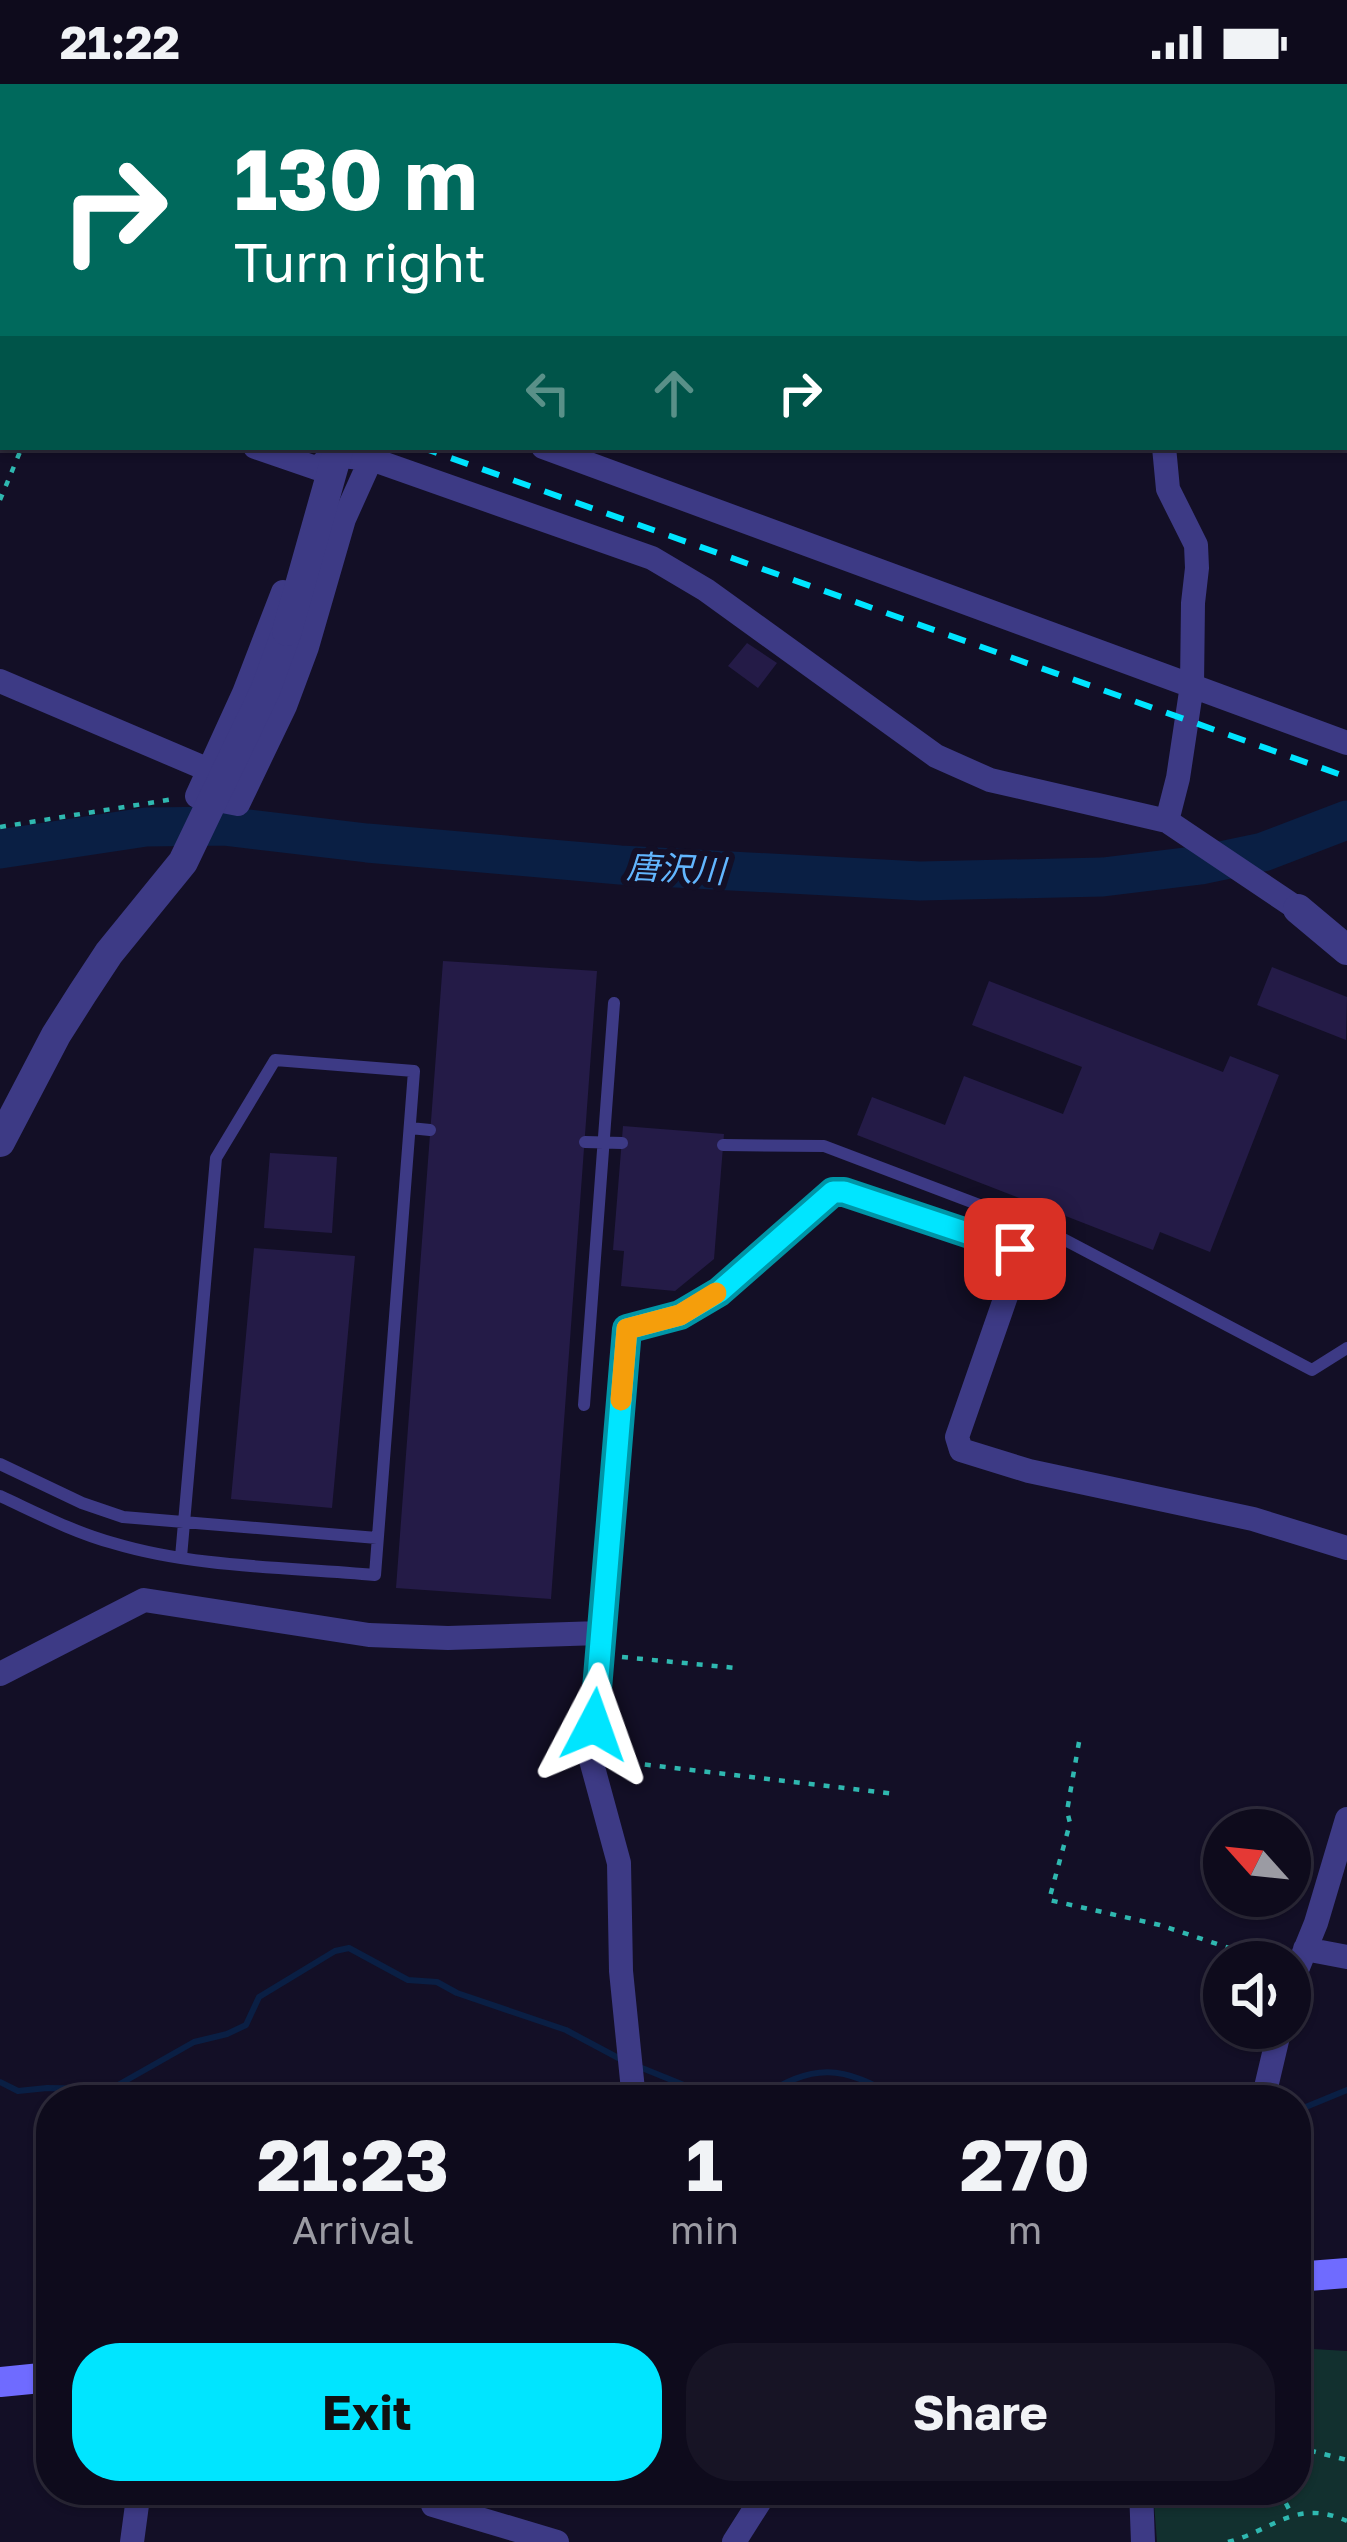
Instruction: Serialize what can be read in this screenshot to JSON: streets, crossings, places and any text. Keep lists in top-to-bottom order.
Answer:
{
  "water": ["唐沢川"],
  "north": "top left",
  "page": {
    "status": "21:22",
    "turn": ["130 m", "Turn right"],
    "eta": [
      "21:23",
      "Arrival",
      "1",
      "min",
      "270",
      "m"
    ],
    "buttons": ["Exit", "Share"]
  }
}
